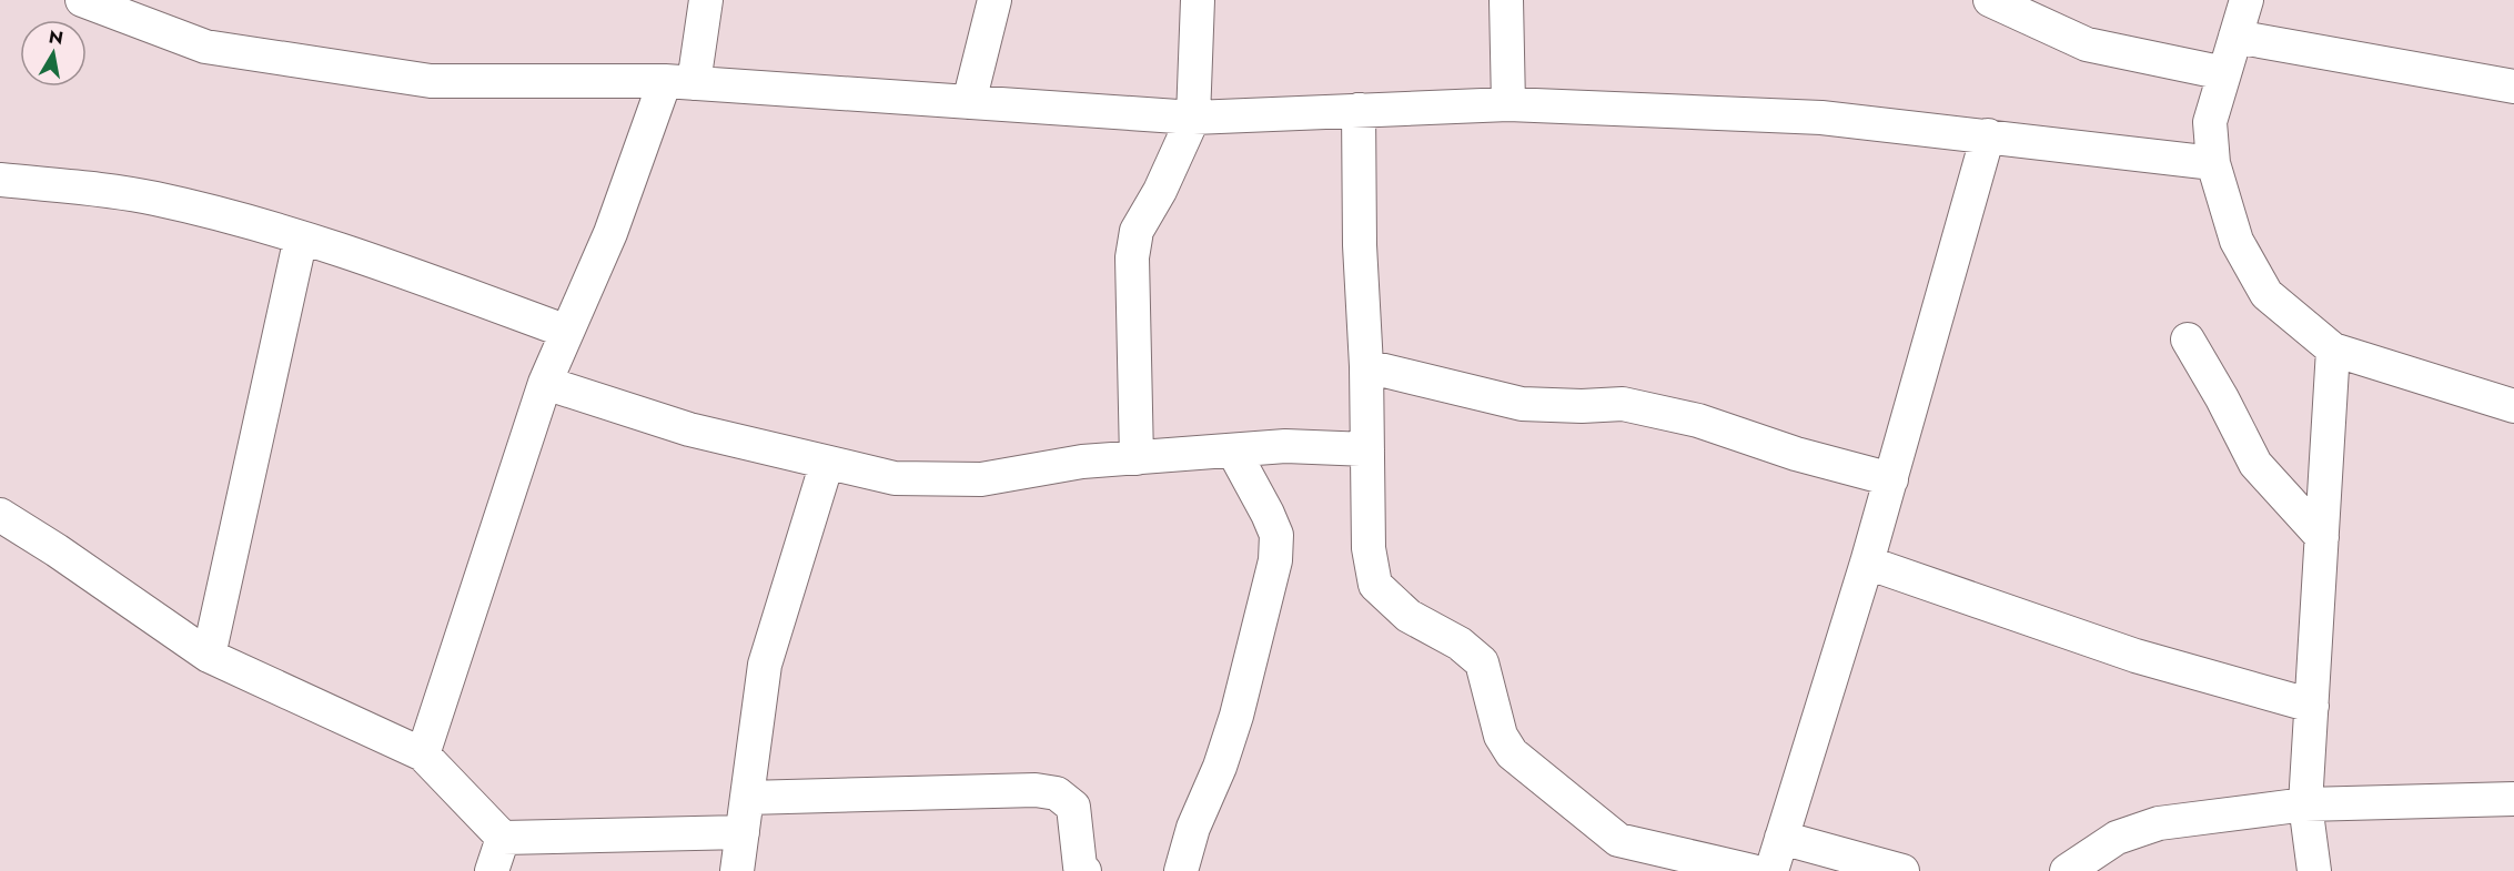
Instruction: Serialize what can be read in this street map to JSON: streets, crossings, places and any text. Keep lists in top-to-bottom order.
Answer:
{
  "north": "top"
}
